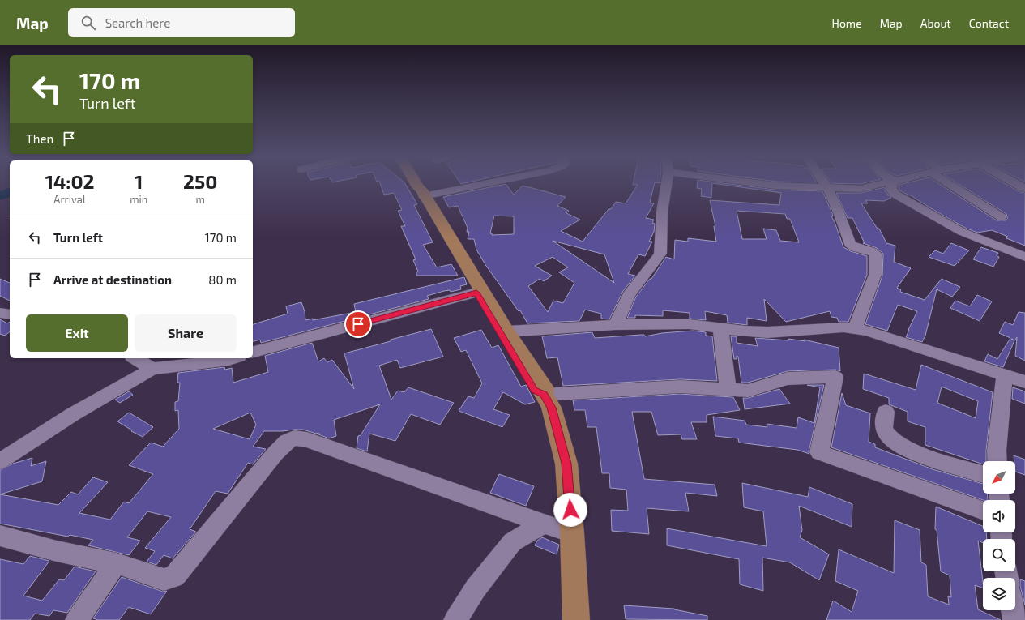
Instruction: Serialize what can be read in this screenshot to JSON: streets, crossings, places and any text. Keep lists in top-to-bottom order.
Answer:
{
  "north": "bottom left",
  "page": {
    "header": "Map",
    "search": "Search here",
    "nav": [
      "Home",
      "Map",
      "About",
      "Contact"
    ],
    "turn": ["170 m", "Turn left"],
    "then": "Then",
    "eta": [
      "14:02",
      "Arrival",
      "1",
      "min",
      "250",
      "m"
    ],
    "list": [
      {
        "name": "Turn left",
        "value": "170 m"
      },
      {
        "name": "Arrive at destination",
        "value": "80 m"
      }
    ],
    "buttons": ["Exit", "Share"]
  }
}
